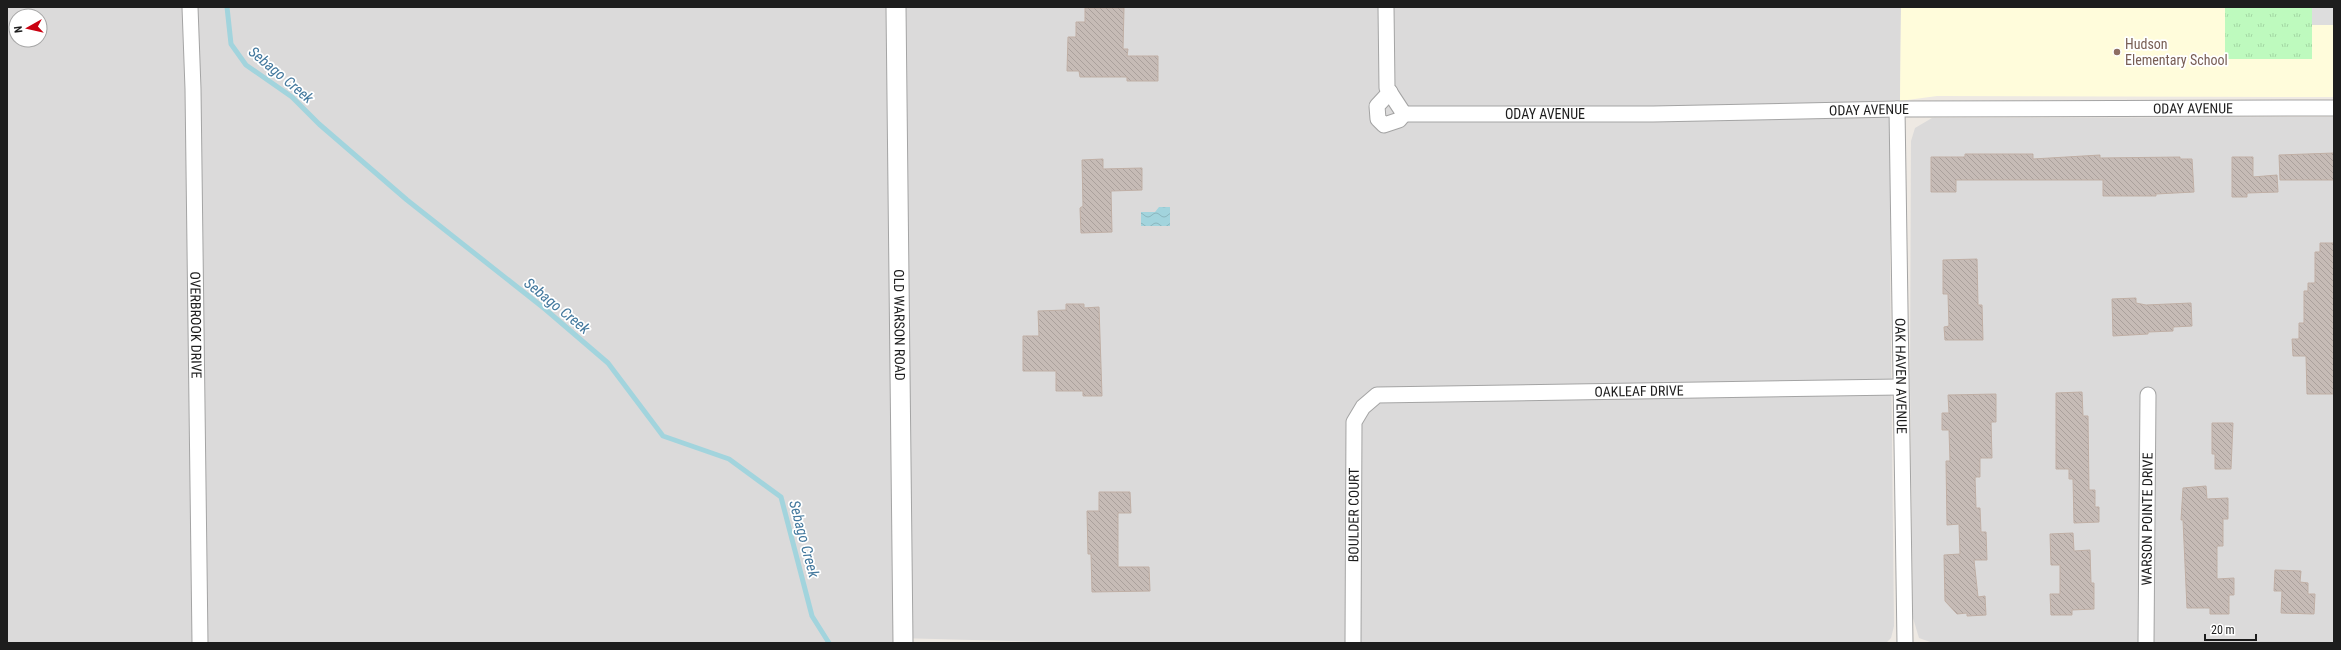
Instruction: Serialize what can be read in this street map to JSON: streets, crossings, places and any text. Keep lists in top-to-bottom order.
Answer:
{
  "streets": {
    "street": [
      "ODAY AVENUE",
      "OVERBROOK DRIVE",
      "OLD WARSON ROAD",
      "OAK HAVEN AVENUE",
      "OAKLEAF DRIVE",
      "BOULDER COURT",
      "WARSON POINTE DRIVE"
    ]
  },
  "crossings": [
    ["ODAY AVENUE", "OAK HAVEN AVENUE"],
    ["OAK HAVEN AVENUE", "OAKLEAF DRIVE"],
    ["OAKLEAF DRIVE", "BOULDER COURT"]
  ],
  "water": ["Sebago Creek"],
  "places": ["Hudson Elementary School"],
  "scale_bar": "20 m",
  "north": "left"
}
